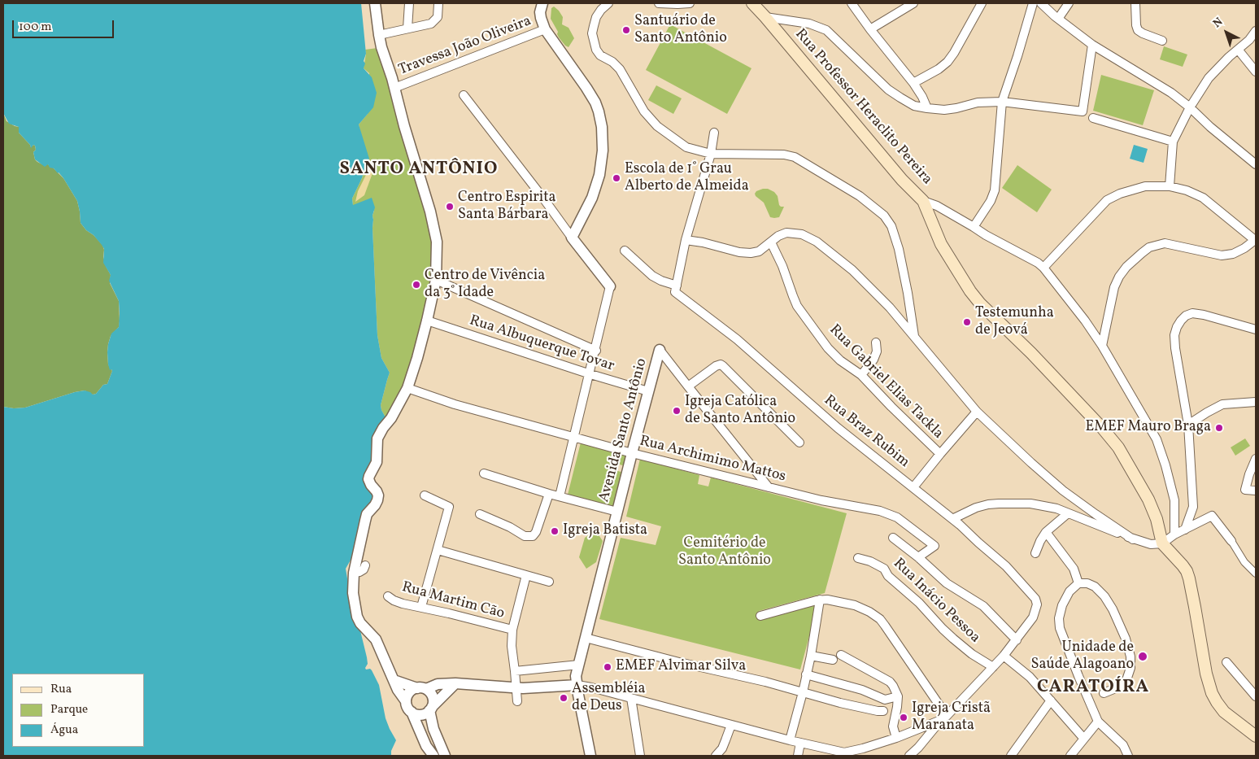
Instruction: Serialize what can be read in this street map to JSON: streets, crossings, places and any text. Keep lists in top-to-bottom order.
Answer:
{
  "streets": {
    "main road": ["Rua Professor Heraclito Pereira"],
    "street": [
      "Travessa João Oliveira",
      "Rua Albuquerque Tovar",
      "Rua Gabriel Elias Tackla",
      "Avenida Santo Antônio",
      "Rua Braz Rubim",
      "Rua Archimimo Mattos",
      "Rua Martim Cão",
      "Rua Inácio Pessoa"
    ]
  },
  "crossings": [
    ["Rua Albuquerque Tovar", "Avenida Santo Antônio"],
    ["Avenida Santo Antônio", "Rua Archimimo Mattos"]
  ],
  "districts": ["SANTO ANTÔNIO", "CARATOÍRA"],
  "parks": ["Cemitério de Santo Antônio"],
  "places": [
    "Santuário de Santo Antônio",
    "Escola de 1˚ Grau Alberto de Almeida",
    "Centro Espirita Santa Bárbara",
    "Centro de Vivência da 3˚ Idade",
    "Testemunha de Jeová",
    "Igreja Católica de Santo Antônio",
    "EMEF Mauro Braga",
    "Igreja Batista",
    "Unidade de Saúde Alagoano",
    "EMEF Alvimar Silva",
    "Assembléia de Deus",
    "Igreja Cristã Maranata"
  ],
  "legend": ["Rua", "Parque", "Água"],
  "scale_bar": "100 m",
  "north": "top left"
}
